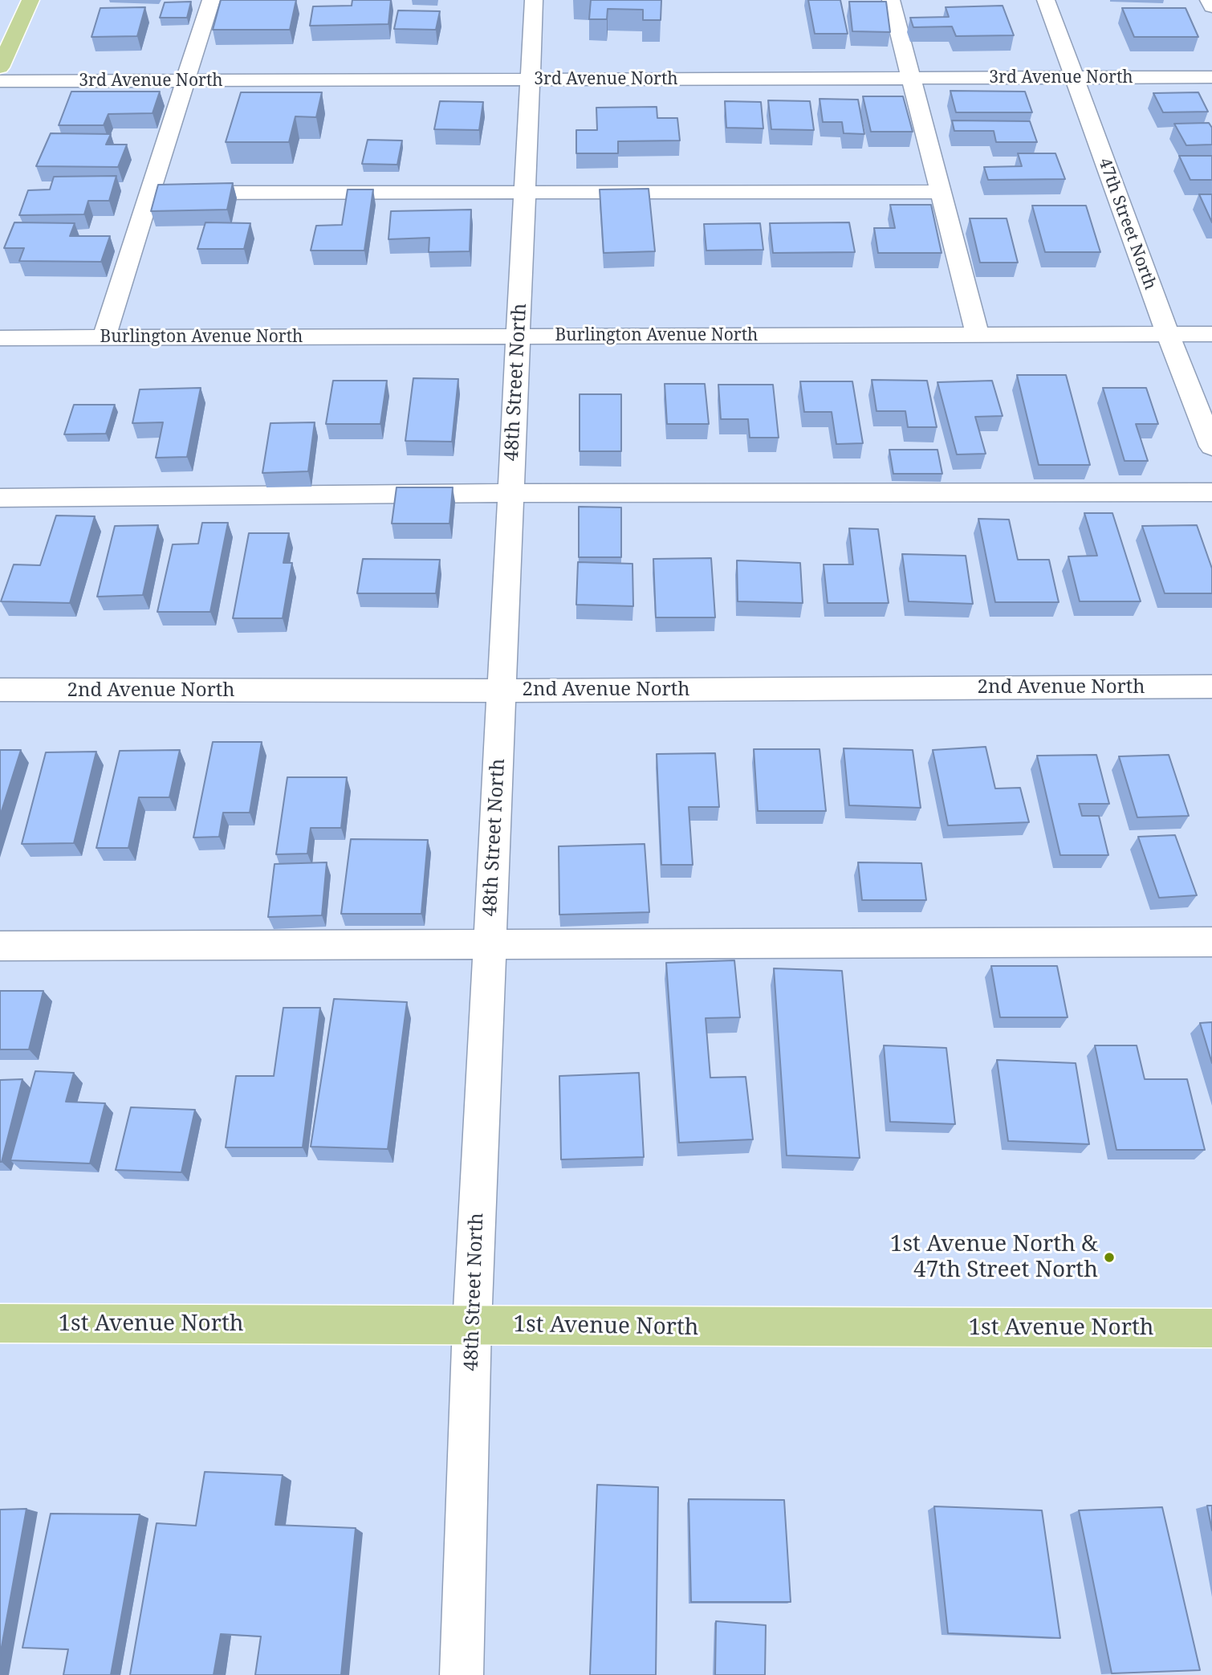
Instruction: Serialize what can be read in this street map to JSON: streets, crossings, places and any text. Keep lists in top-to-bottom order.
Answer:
{
  "streets": {
    "main road": ["1st Avenue North"],
    "street": [
      "3rd Avenue North",
      "47th Street North",
      "Burlington Avenue North",
      "48th Street North",
      "2nd Avenue North"
    ]
  },
  "crossings": [
    ["3rd Avenue North", "47th Street North"],
    ["3rd Avenue North", "48th Street North"],
    ["47th Street North", "Burlington Avenue North"],
    ["Burlington Avenue North", "48th Street North"],
    ["48th Street North", "2nd Avenue North"],
    ["48th Street North", "1st Avenue North"]
  ],
  "places": ["1st Avenue North & 47th Street North"]
}
